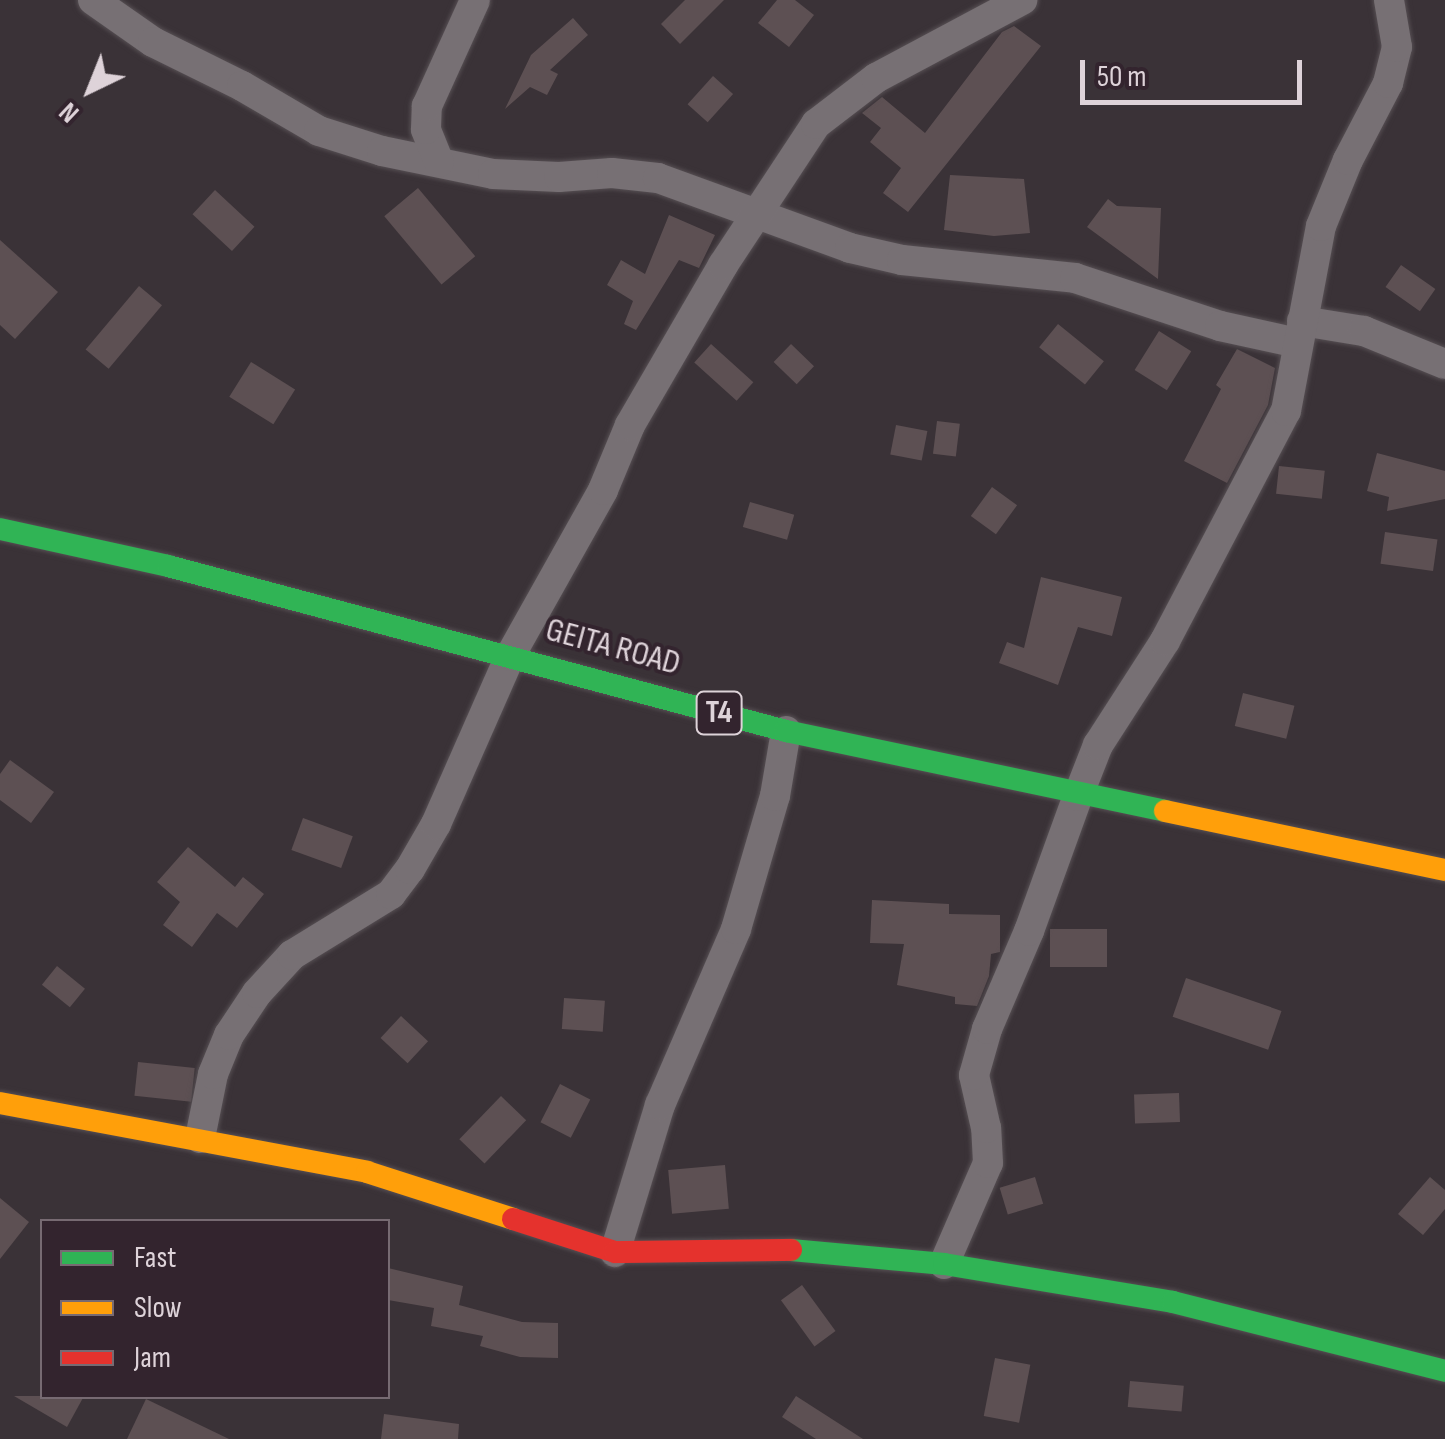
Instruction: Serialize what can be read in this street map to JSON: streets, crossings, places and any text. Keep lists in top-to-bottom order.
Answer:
{
  "streets": {
    "main road": ["GEITA ROAD", "T4"]
  },
  "legend": ["Fast", "Slow", "Jam"],
  "scale_bar": "50 m",
  "north": "bottom left"
}
